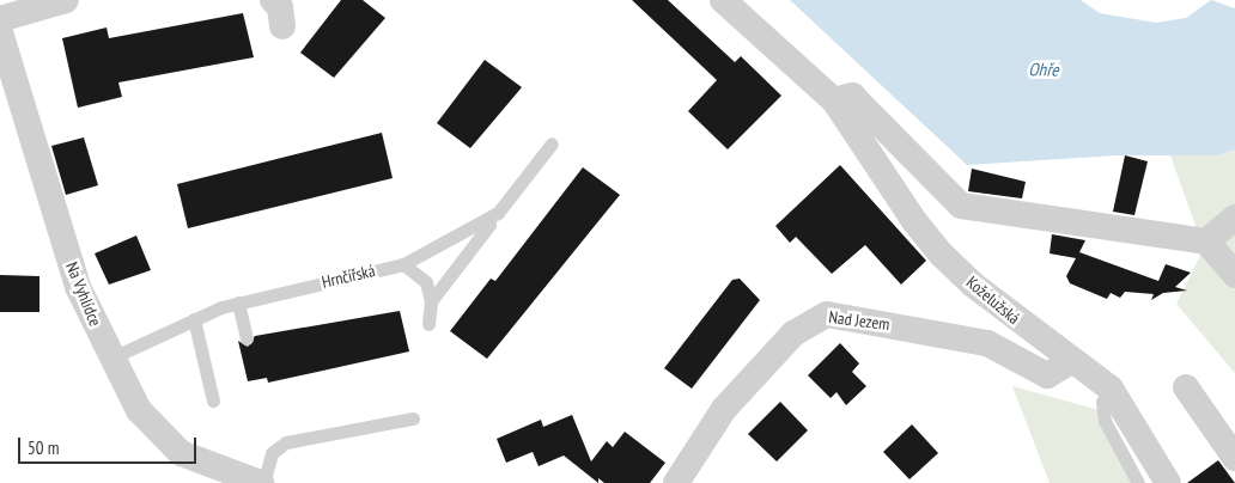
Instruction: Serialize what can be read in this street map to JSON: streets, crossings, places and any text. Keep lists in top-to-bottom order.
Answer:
{
  "streets": {
    "street": ["Na Vyhlídce", "Koželužská", "Nad Jezem"],
    "lane": ["Hrnčířská"]
  },
  "crossings": [
    ["Hrnčířská", "Na Vyhlídce"],
    ["Koželužská", "Nad Jezem"]
  ],
  "water": ["Ohře"],
  "scale_bar": "50 m"
}
